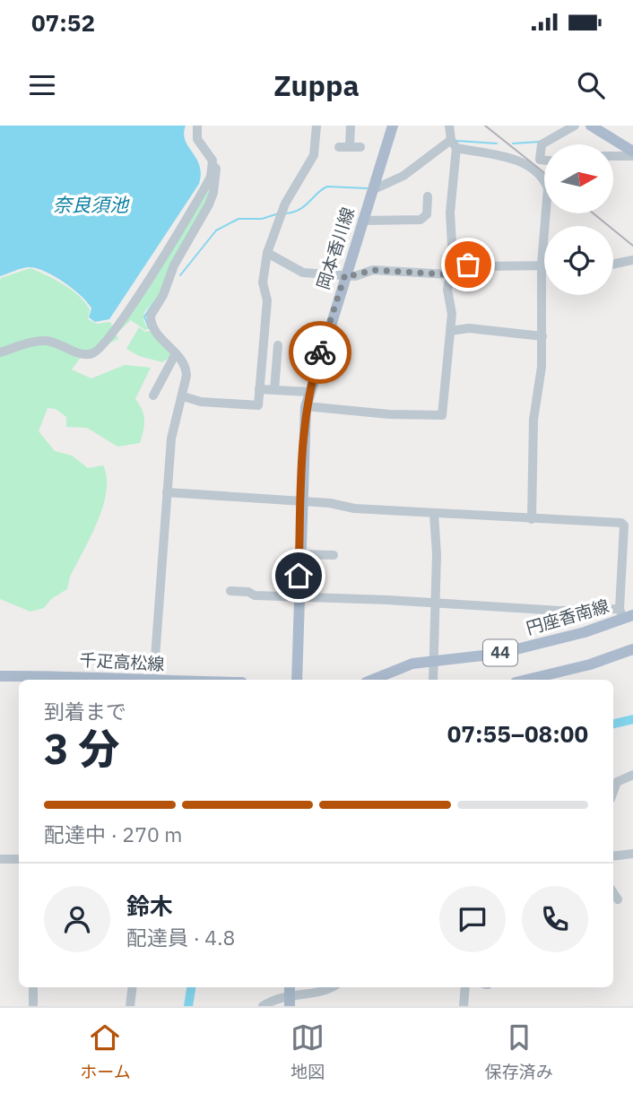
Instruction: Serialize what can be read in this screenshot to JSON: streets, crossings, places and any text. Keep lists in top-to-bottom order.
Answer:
{
  "streets": {
    "main road": [
      "岡本香川線",
      "円座香南線",
      "44",
      "千疋高松線"
    ]
  },
  "water": ["奈良須池"],
  "north": "right",
  "page": {
    "status": "07:52",
    "header": "Zuppa",
    "heading": ["3 分", "到着まで", "07:55–08:00"],
    "panel": ["鈴木", "配達員 · 4.8"],
    "bar": "配達中 · 270 m",
    "tabs": ["ホーム", "地図", "保存済み"]
  }
}
